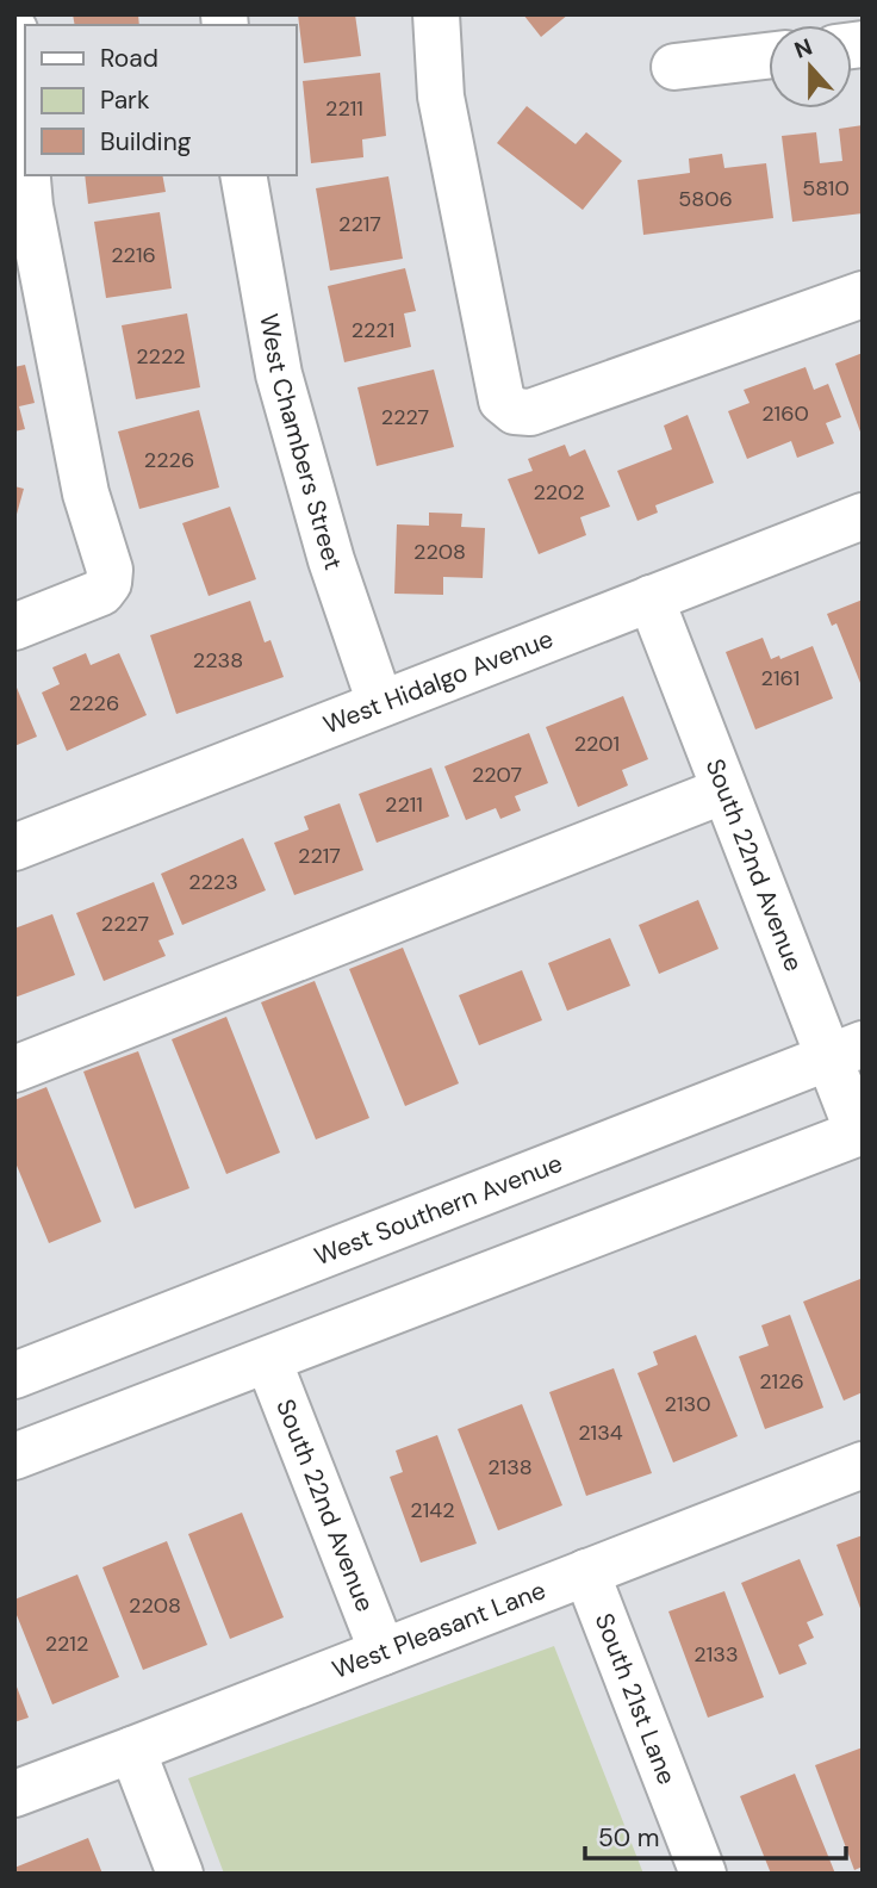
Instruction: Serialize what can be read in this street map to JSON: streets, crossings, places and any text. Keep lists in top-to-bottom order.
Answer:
{
  "streets": {
    "street": [
      "West Chambers Street",
      "West Hidalgo Avenue",
      "South 22nd Avenue",
      "West Southern Avenue",
      "West Pleasant Lane",
      "South 21st Lane"
    ]
  },
  "crossings": [
    ["West Chambers Street", "West Hidalgo Avenue"],
    ["West Hidalgo Avenue", "South 22nd Avenue"],
    ["South 22nd Avenue", "West Southern Avenue"],
    ["South 22nd Avenue", "West Pleasant Lane"],
    ["West Pleasant Lane", "South 21st Lane"]
  ],
  "house_numbers": [
    "2211",
    "5810",
    "5806",
    "2217",
    "2216",
    "2221",
    "2222",
    "2160",
    "2227",
    "2226",
    "2202",
    "2208",
    "2238",
    "2161",
    "2226",
    "2201",
    "2207",
    "2211",
    "2217",
    "2223",
    "2227",
    "2126",
    "2130",
    "2134",
    "2138",
    "2142",
    "2208",
    "2212",
    "2133"
  ],
  "legend": ["Road", "Park", "Building"],
  "scale_bar": "50 m",
  "north": "top"
}
